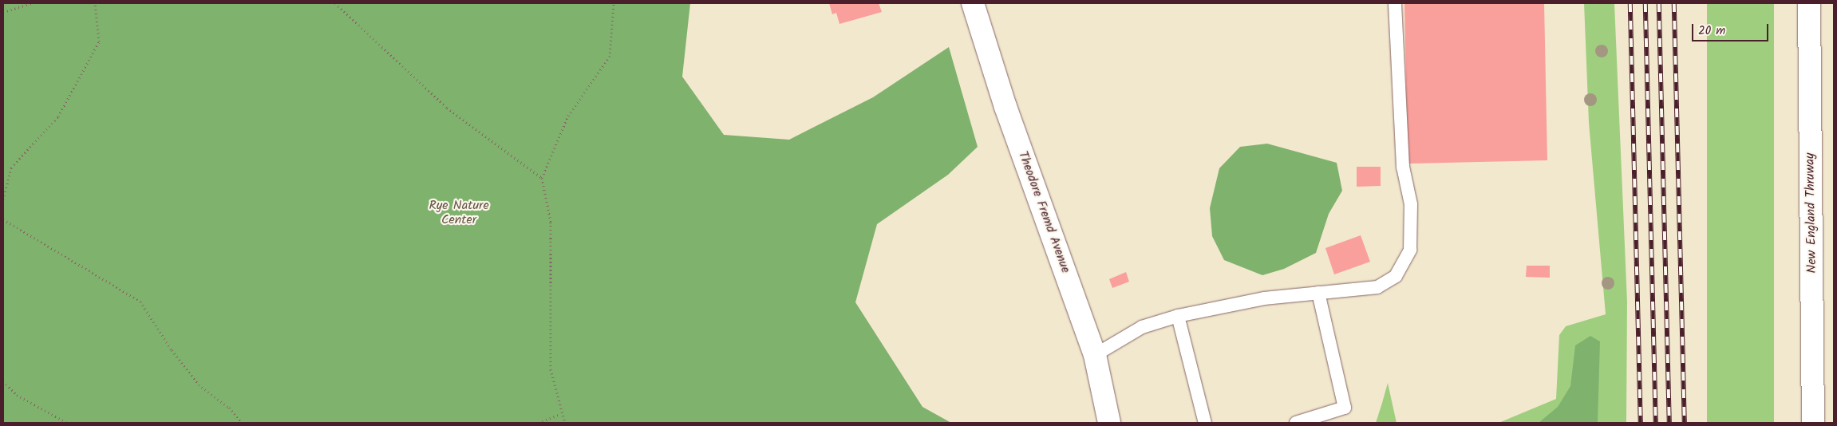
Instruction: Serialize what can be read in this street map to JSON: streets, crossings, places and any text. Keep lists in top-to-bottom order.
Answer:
{
  "streets": {
    "main road": ["Theodore Fremd Avenue", "New England Thruway"]
  },
  "parks": ["Rye Nature Center"],
  "scale_bar": "20 m"
}
